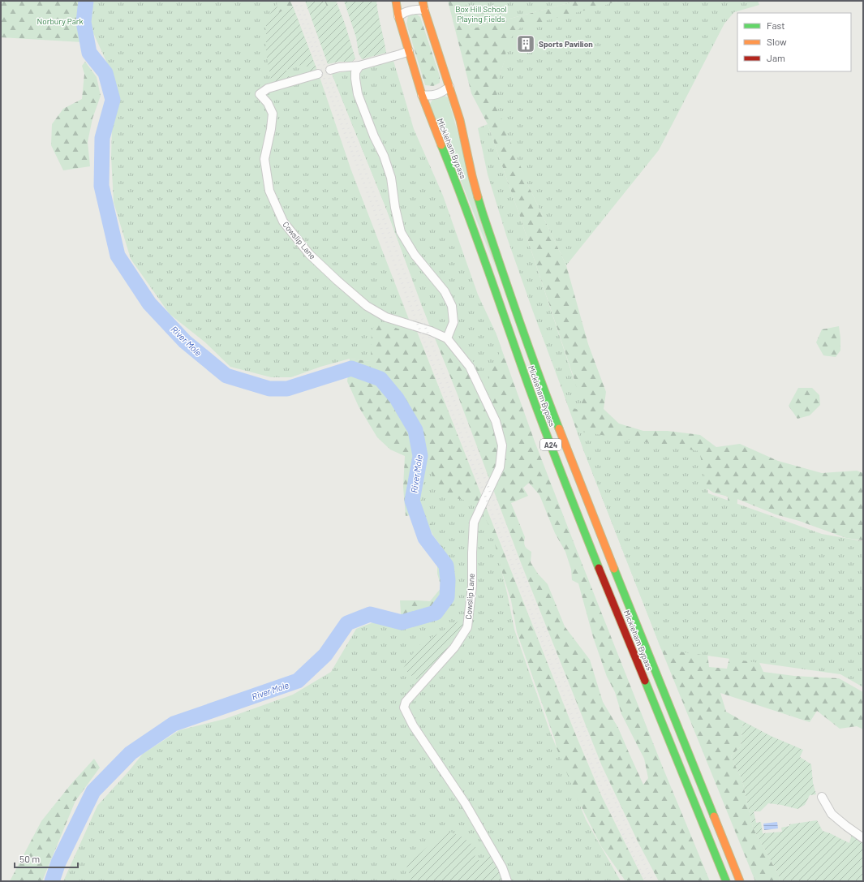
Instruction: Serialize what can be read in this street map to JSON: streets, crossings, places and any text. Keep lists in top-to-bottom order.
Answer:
{
  "streets": {
    "highway": ["Mickleham Bypass", "A24"],
    "street": ["Cowslip Lane"]
  },
  "water": ["River Mole"],
  "parks": ["Box Hill School Playing Fields", "Norbury Park"],
  "places": {
    "building": ["Sports Pavilion"]
  },
  "legend": ["Fast", "Slow", "Jam"],
  "scale_bar": "50 m"
}
